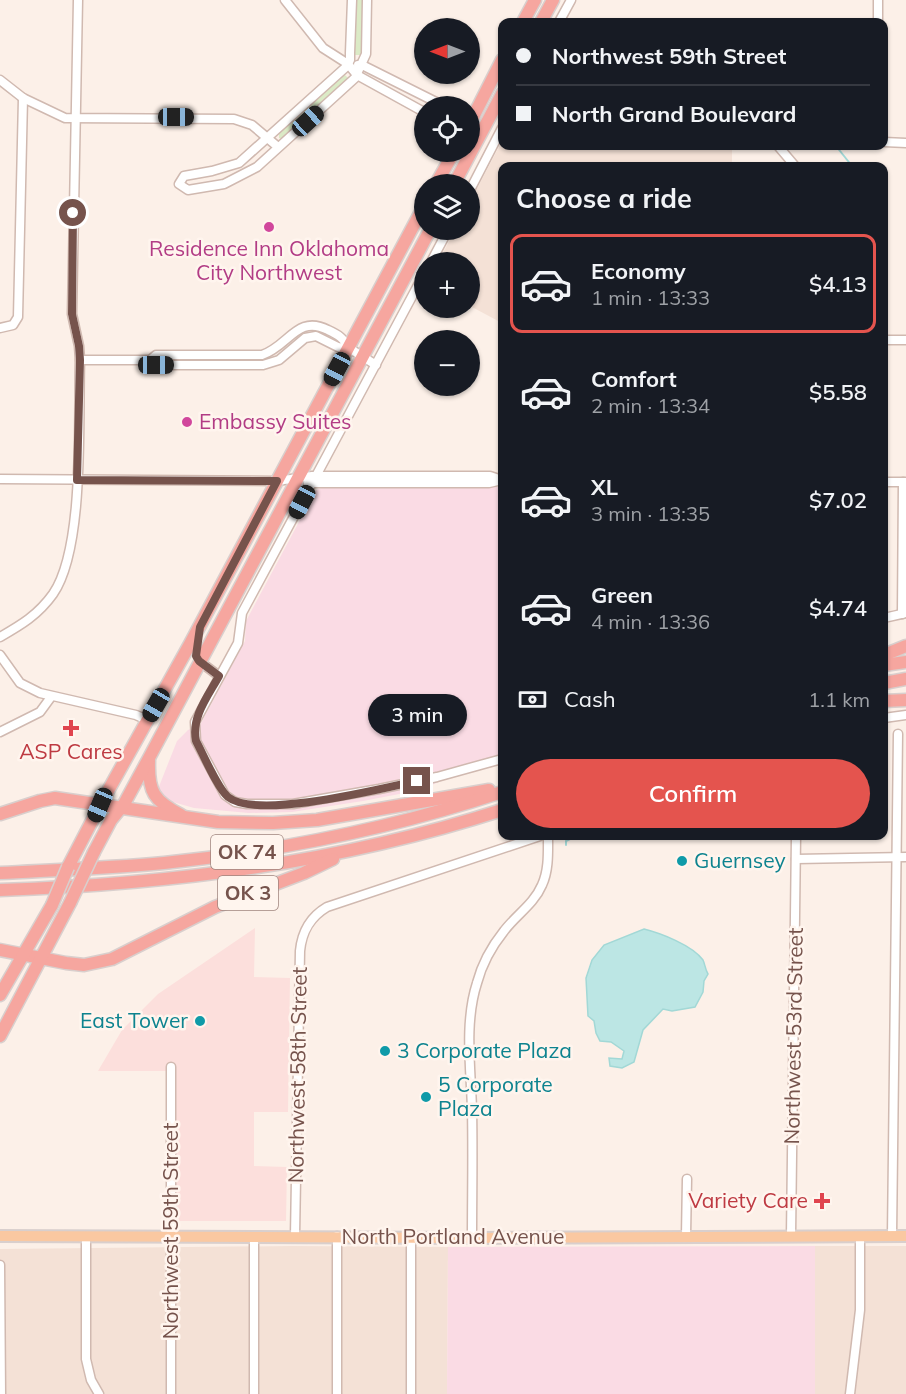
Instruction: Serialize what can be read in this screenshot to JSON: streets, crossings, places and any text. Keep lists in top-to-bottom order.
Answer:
{
  "streets": {
    "highway": ["OK 74", "OK 3"],
    "main road": ["North Portland Avenue"],
    "street": ["Northwest 53rd Street", "Northwest 58th Street", "Northwest 59th Street"]
  },
  "crossings": [
    ["OK 74", "OK 3"],
    ["Northwest 53rd Street", "North Portland Avenue"],
    ["Northwest 58th Street", "North Portland Avenue"],
    ["Northwest 59th Street", "North Portland Avenue"]
  ],
  "places": {
    "other": [
      "Residence Inn Oklahoma City Northwest",
      "Embassy Suites",
      "Guernsey",
      "East Tower",
      "3 Corporate Plaza",
      "5 Corporate Plaza"
    ],
    "health": ["ASP Cares", "Variety Care"]
  },
  "north": "left",
  "page": {
    "map_buttons": ["+", "−"],
    "banner": ["Northwest 59th Street", "North Grand Boulevard"],
    "heading": "Choose a ride",
    "list": [
      {
        "name": "Economy",
        "note": "1 min · 13:33",
        "value": "$4.13"
      },
      {
        "name": "Comfort",
        "note": "2 min · 13:34",
        "value": "$5.58"
      },
      {
        "name": "XL",
        "note": "3 min · 13:35",
        "value": "$7.02"
      },
      {
        "name": "Green",
        "note": "4 min · 13:36",
        "value": "$4.74"
      }
    ],
    "pay": ["Cash", "1.1 km"],
    "bubble": "3 min",
    "buttons": "Confirm"
  }
}
